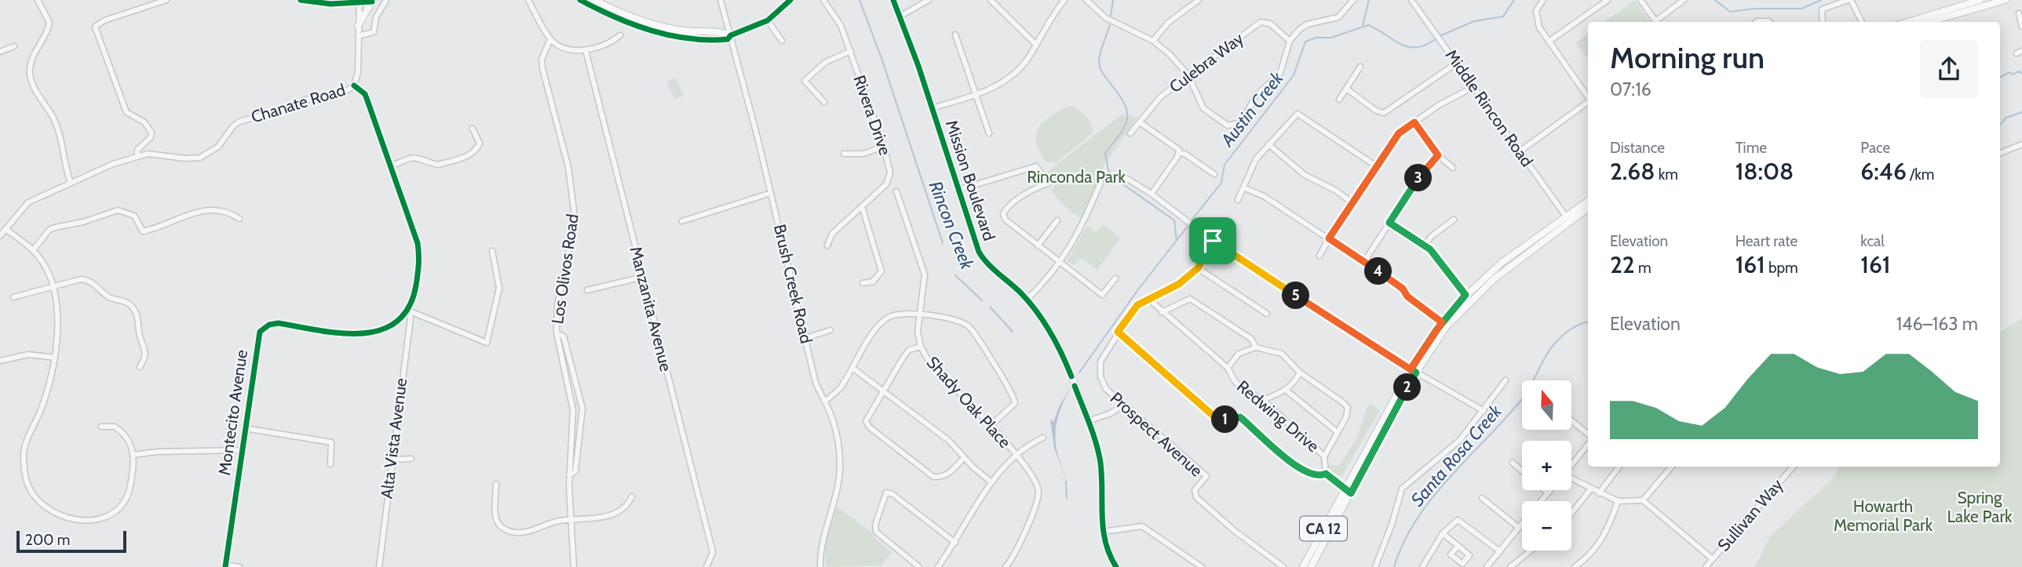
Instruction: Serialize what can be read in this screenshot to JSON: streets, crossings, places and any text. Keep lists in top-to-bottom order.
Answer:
{
  "streets": {
    "main road": ["Mission Boulevard", "CA 12"],
    "street": [
      "Culebra Way",
      "Chanate Road",
      "Middle Rincon Road",
      "Rivera Drive",
      "Los Olivos Road",
      "Brush Creek Road",
      "Manzanita Avenue",
      "Shady Oak Place",
      "Montecito Avenue",
      "Redwing Drive",
      "Prospect Avenue",
      "Alta Vista Avenue",
      "Sullivan Way"
    ]
  },
  "crossings": [
    ["Middle Rincon Road", "CA 12"],
    ["Montecito Avenue", "Alta Vista Avenue"],
    ["Redwing Drive", "Prospect Avenue"]
  ],
  "water": ["Austin Creek", "Rincon Creek", "Santa Rosa Creek"],
  "parks": ["Rinconda Park", "Spring Lake Park", "Howarth Memorial Park"],
  "scale_bar": "200 m",
  "north": "top",
  "page": {
    "heading": ["Morning run", "07:16"],
    "stats": [
      ["Distance", "2.68 km"],
      ["Time", "18:08"],
      ["Pace", "6:46 /km"],
      ["Elevation", "22 m"],
      ["Heart rate", "161 bpm"],
      ["kcal", "161"]
    ],
    "pins": [
      "3",
      "4",
      "5",
      "2",
      "1"
    ],
    "chart": ["Elevation", "146–163 m"],
    "map_buttons": ["+", "−"],
    "scale": "200 m"
  }
}
